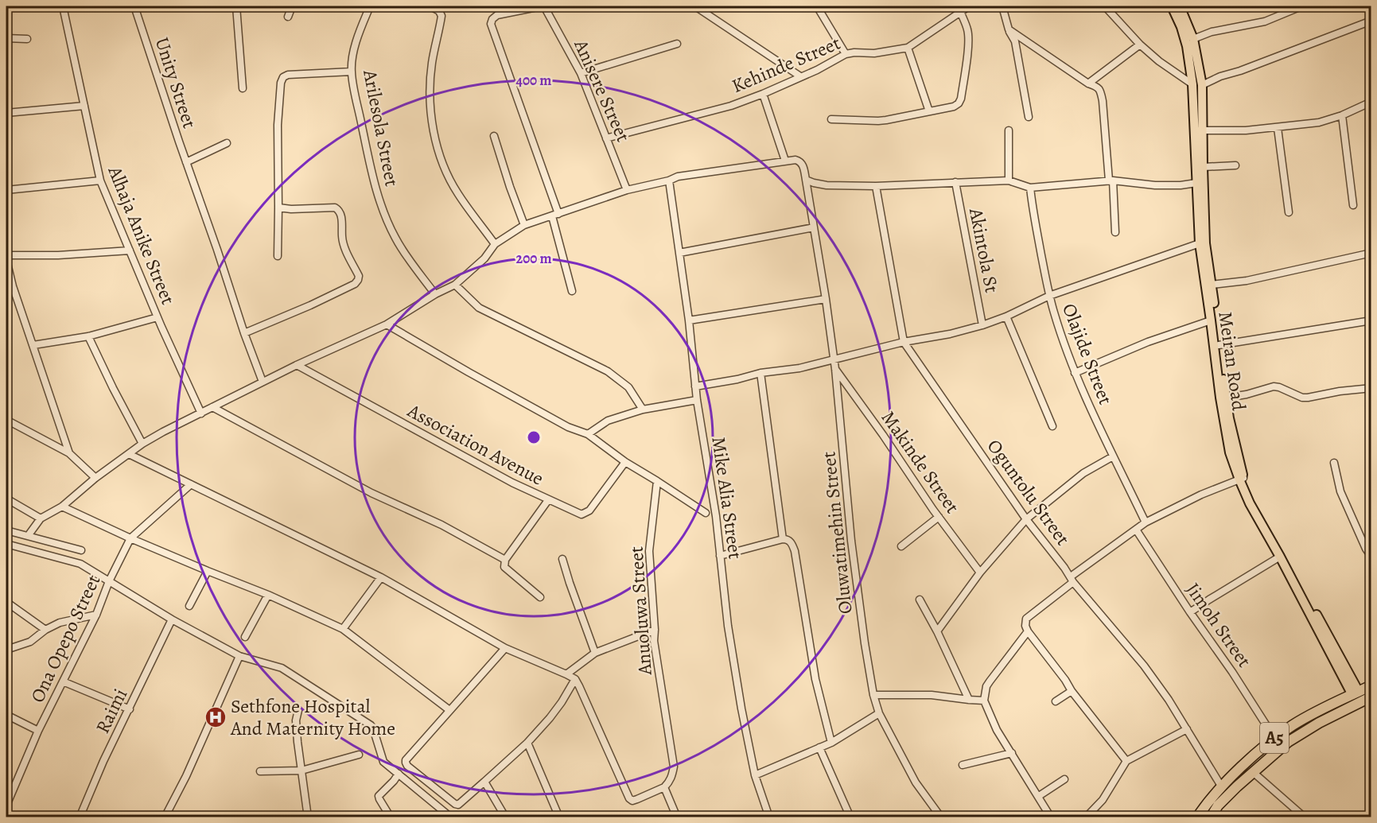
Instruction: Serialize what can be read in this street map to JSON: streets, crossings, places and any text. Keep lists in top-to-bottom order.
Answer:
{
  "streets": {
    "highway": ["A5"],
    "main road": ["Meiran Road"],
    "street": [
      "Kehinde Street",
      "Unity Street",
      "Anisere Street",
      "Arilesola Street",
      "Alhaja Anike Street",
      "Akintola St",
      "Olajide Street",
      "Association Avenue",
      "Makinde Street",
      "Oguntolu Street",
      "Mike Alia Street",
      "Oluwatimehin Street",
      "Anuoluwa Street",
      "Jimoh Street",
      "Ona Opepo Street",
      "Raimi"
    ]
  },
  "crossings": [
    ["Kehinde Street", "Anisere Street"],
    ["Meiran Road", "A5"],
    ["Makinde Street", "Oluwatimehin Street"],
    ["Oguntolu Street", "A5"],
    ["Jimoh Street", "A5"]
  ],
  "places": {
    "hospital": ["Sethfone Hospital And Maternity Home"]
  },
  "rings": ["400 m", "200 m"]
}
